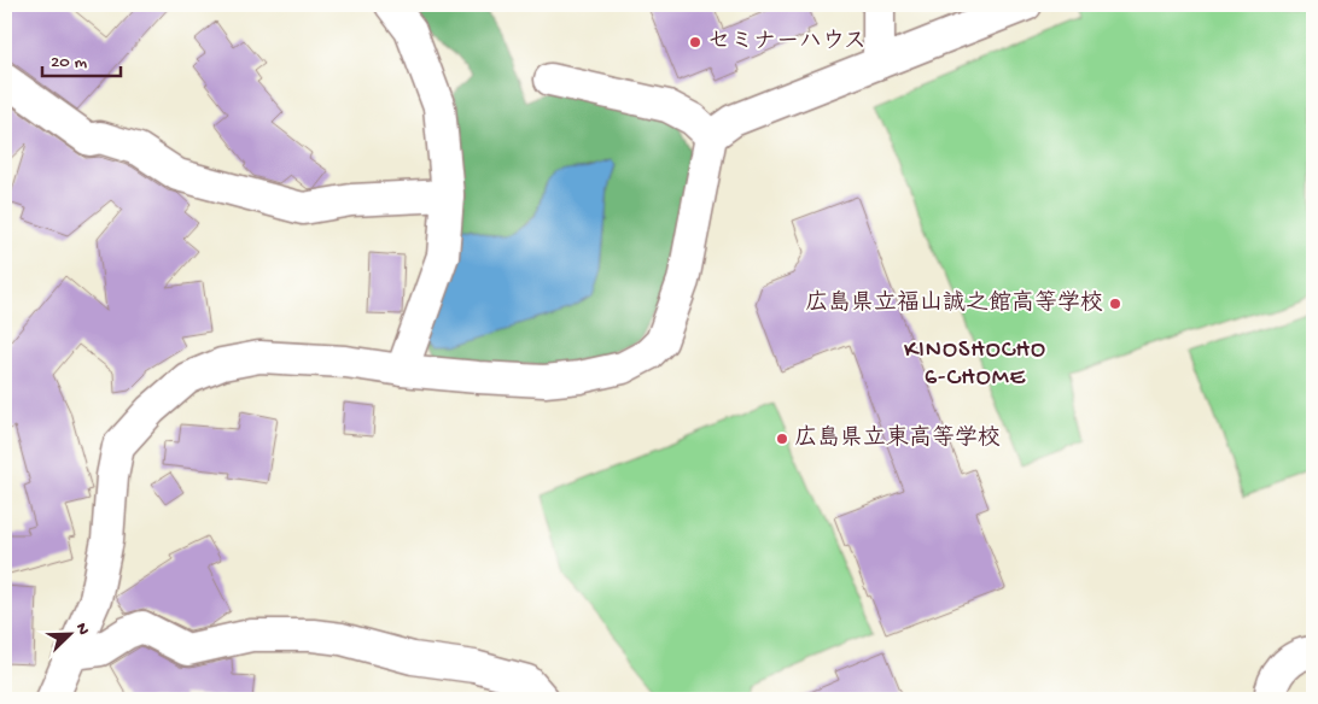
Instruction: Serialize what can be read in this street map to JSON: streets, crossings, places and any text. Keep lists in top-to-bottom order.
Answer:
{
  "districts": ["KINOSHOCHO 6-CHOME"],
  "places": ["セミナーハウス", "広島県立福山誠之館高等学校", "広島県立東高等学校"],
  "scale_bar": "20 m",
  "north": "top right"
}
